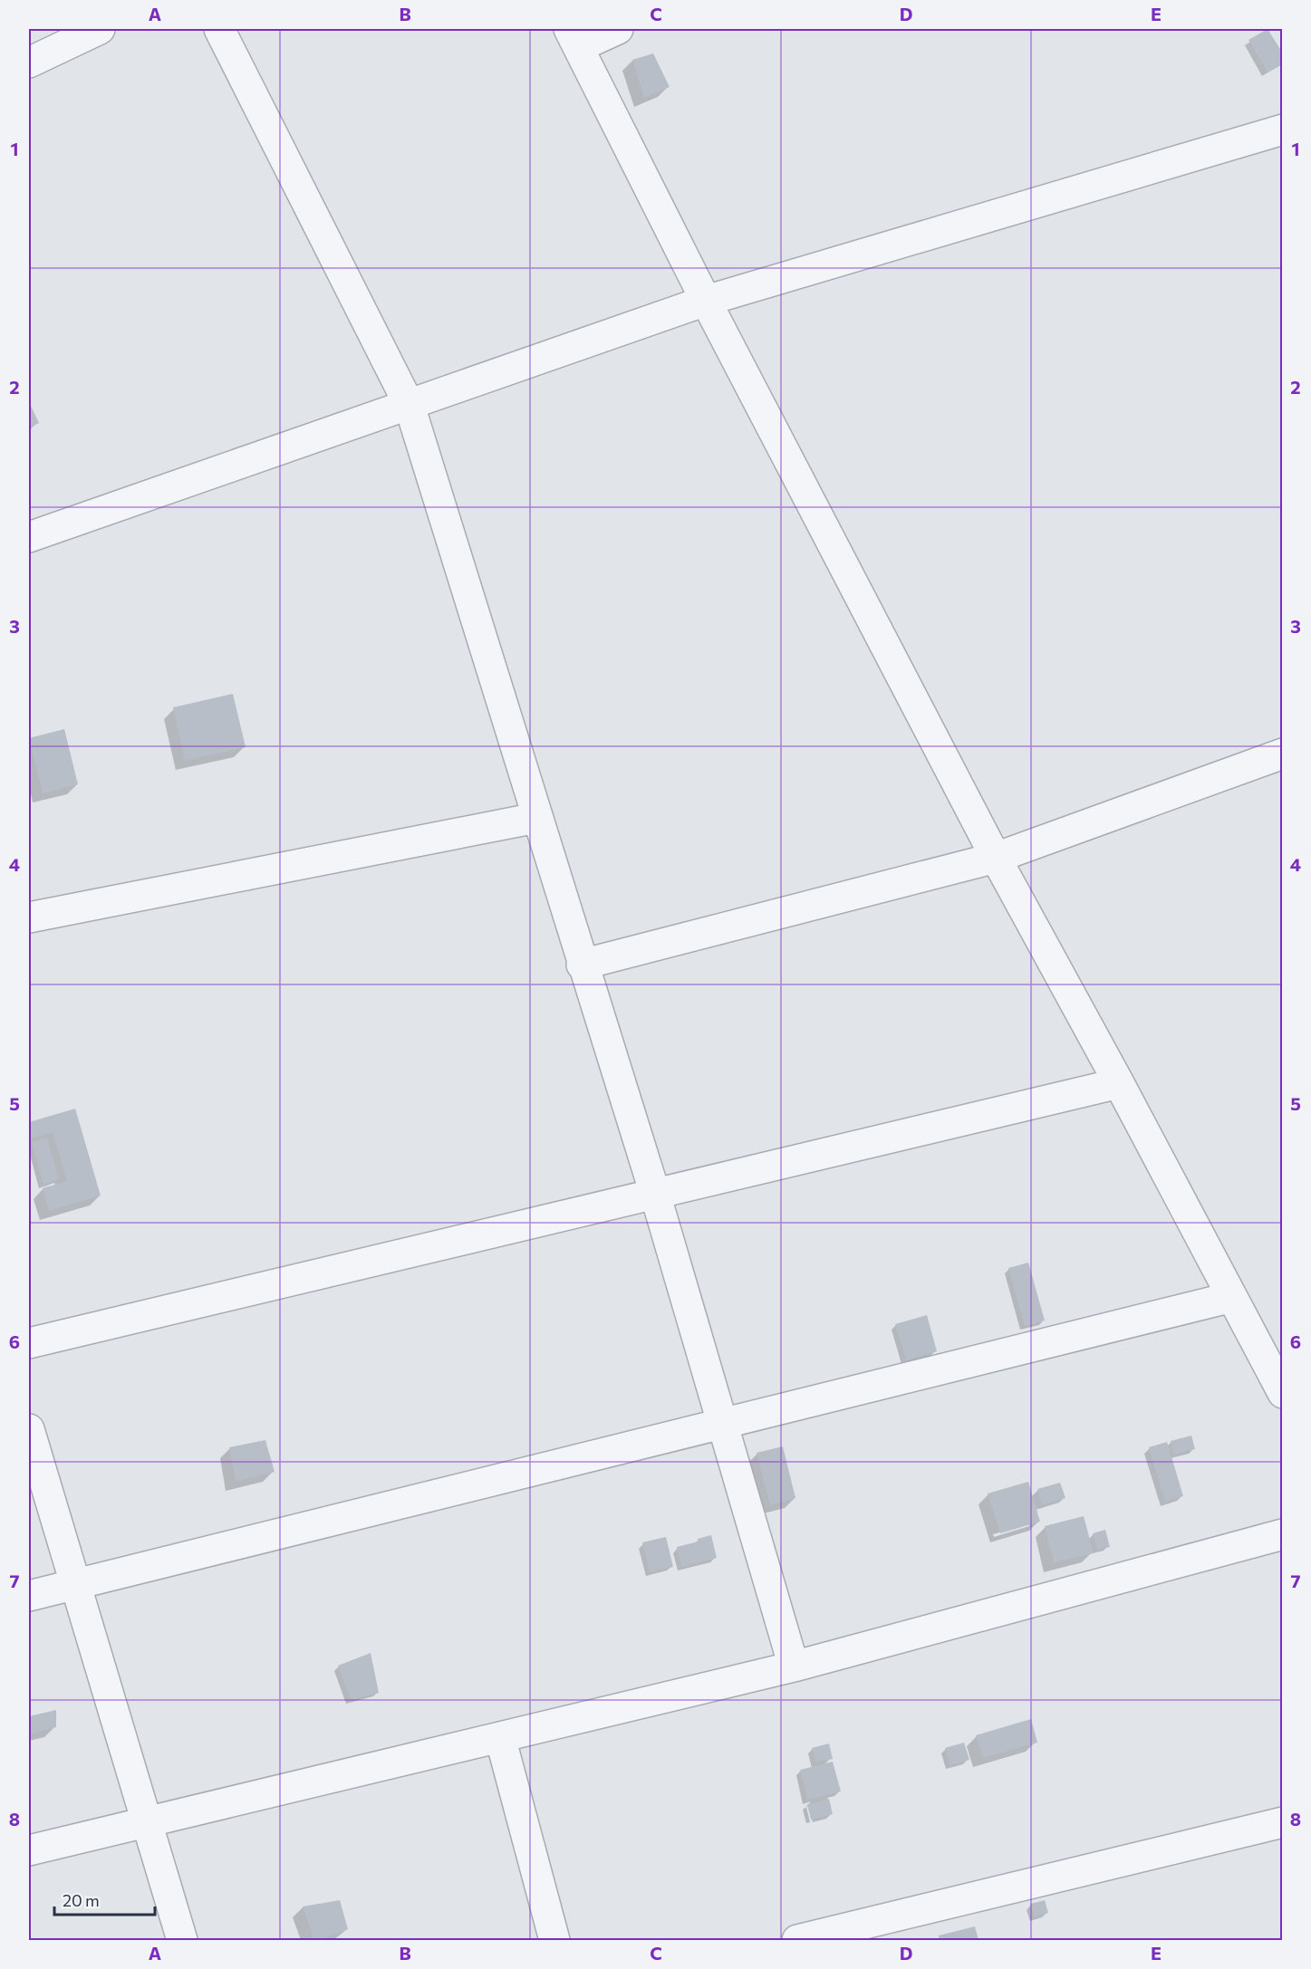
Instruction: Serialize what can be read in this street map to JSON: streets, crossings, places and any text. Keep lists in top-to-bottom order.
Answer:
{
  "scale_bar": "20 m",
  "grid": {
    "columns": [
      "A",
      "B",
      "C",
      "D",
      "E"
    ],
    "rows": [
      "1",
      "2",
      "3",
      "4",
      "5",
      "6",
      "7",
      "8"
    ]
  }
}
